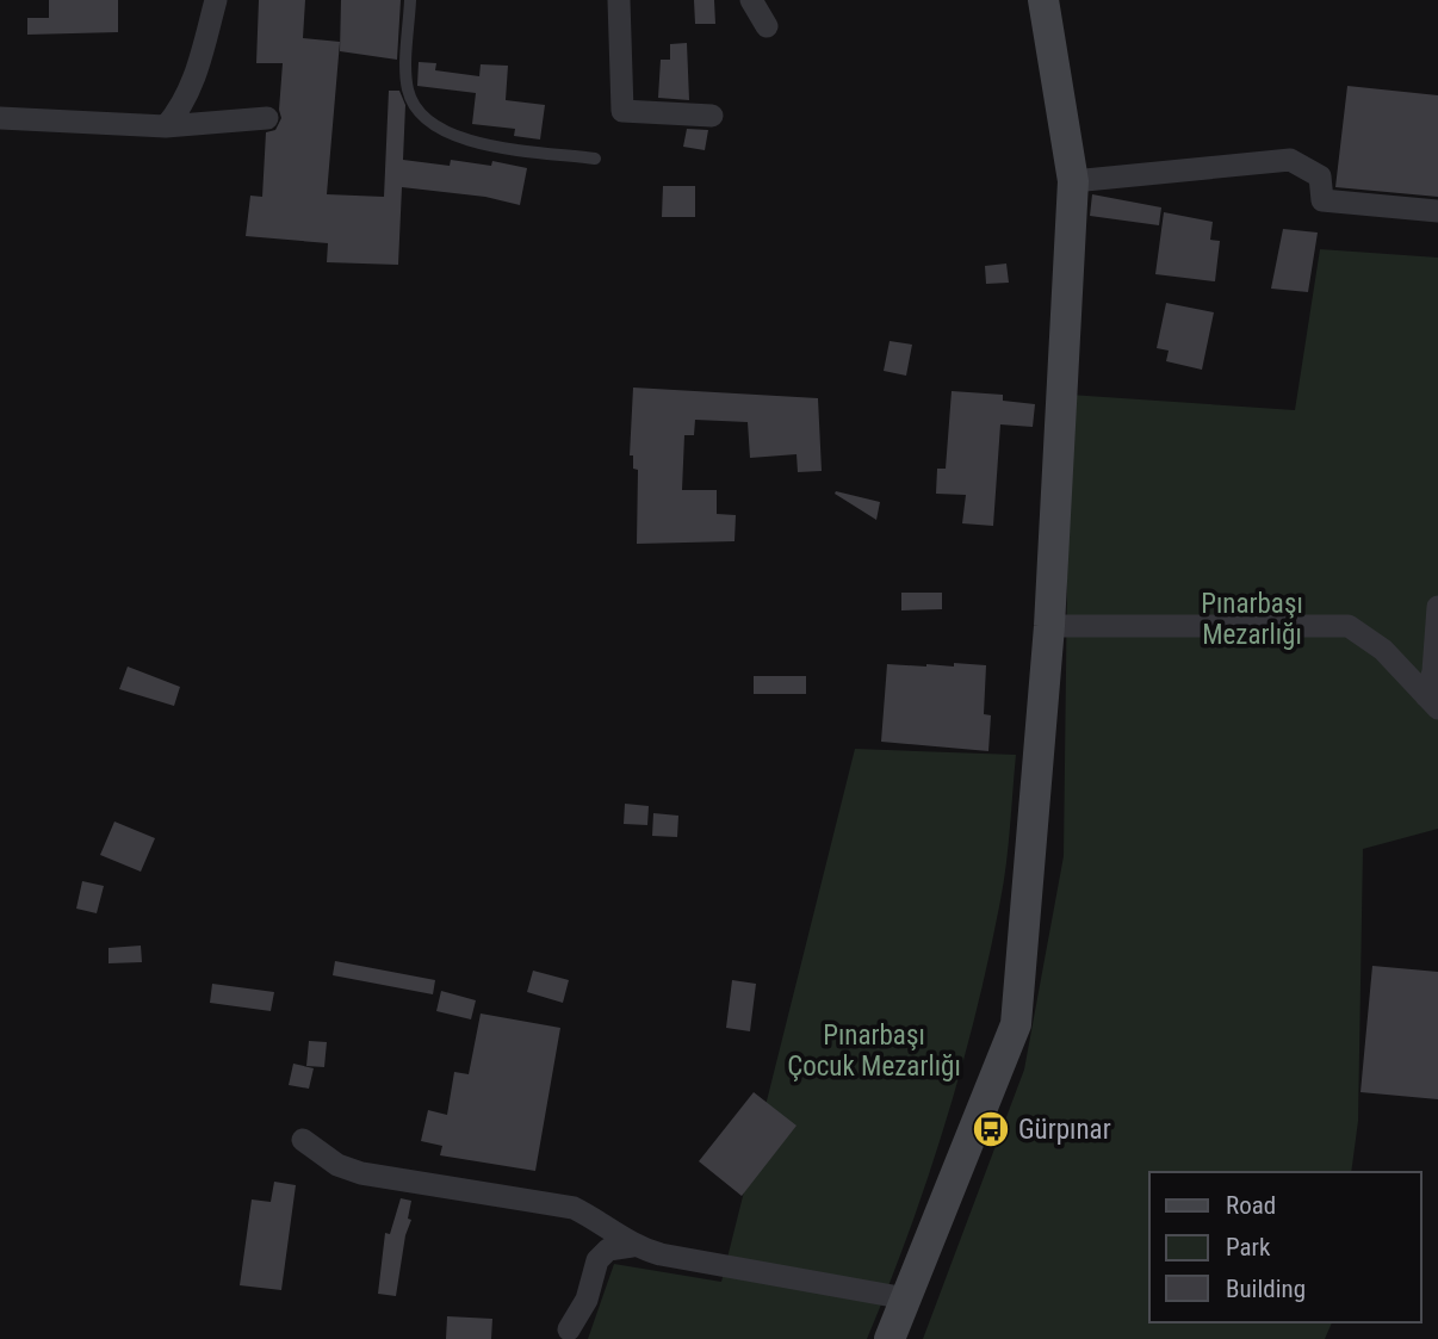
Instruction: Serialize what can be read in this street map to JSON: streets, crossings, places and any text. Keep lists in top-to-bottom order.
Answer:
{
  "parks": ["Pınarbaşı Mezarlığı", "Pınarbaşı Çocuk Mezarlığı"],
  "places": {
    "bus stop": ["Gürpınar"]
  },
  "legend": ["Road", "Park", "Building"]
}
